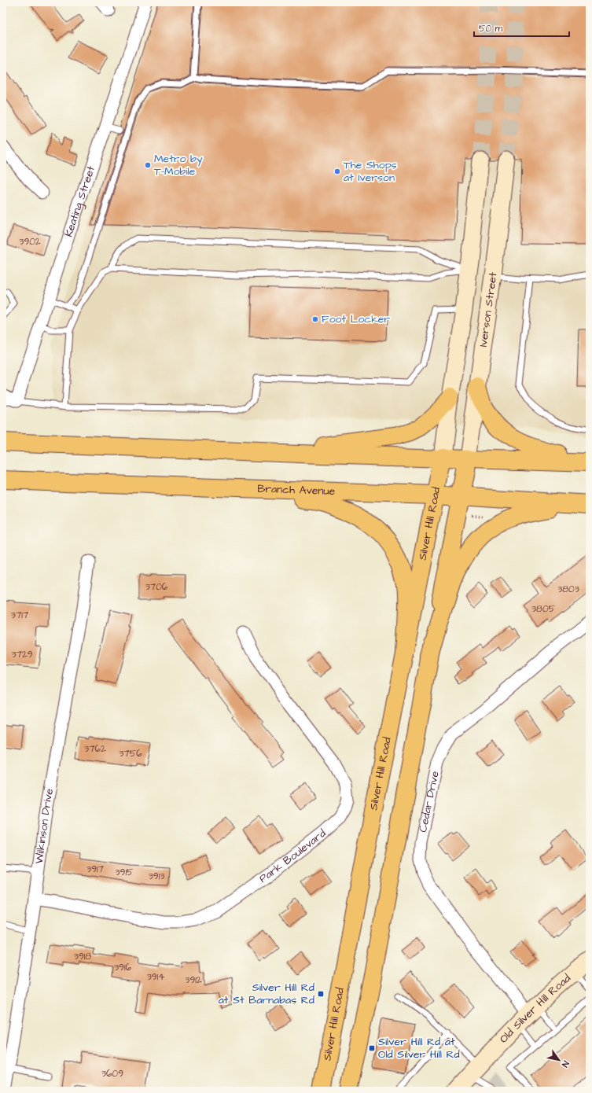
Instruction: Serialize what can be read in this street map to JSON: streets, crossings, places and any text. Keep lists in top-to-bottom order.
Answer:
{
  "streets": {
    "main road": [
      "Iverson Street",
      "Branch Avenue",
      "Silver Hill Road",
      "Old Silver Hill Road"
    ],
    "street": [
      "Keating Street",
      "Cedar Drive",
      "Wilkinson Drive",
      "Park Boulevard"
    ]
  },
  "crossings": [
    ["Branch Avenue", "Silver Hill Road"],
    ["Cedar Drive", "Old Silver Hill Road"],
    ["Wilkinson Drive", "Park Boulevard"]
  ],
  "places": {
    "other": ["Metro by T-Mobile", "The Shops at Iverson", "Foot Locker"],
    "transit": ["Silver Hill Rd at St Barnabas Rd", "Silver Hill Rd at Old Silver Hill Rd"]
  },
  "house_numbers": [
    "3902",
    "3706",
    "3803",
    "3805",
    "3717",
    "3729",
    "3762",
    "3756",
    "3917",
    "3915",
    "3913",
    "3918",
    "3916",
    "3914",
    "3912",
    "3609"
  ],
  "scale_bar": "50 m",
  "north": "bottom right"
}
